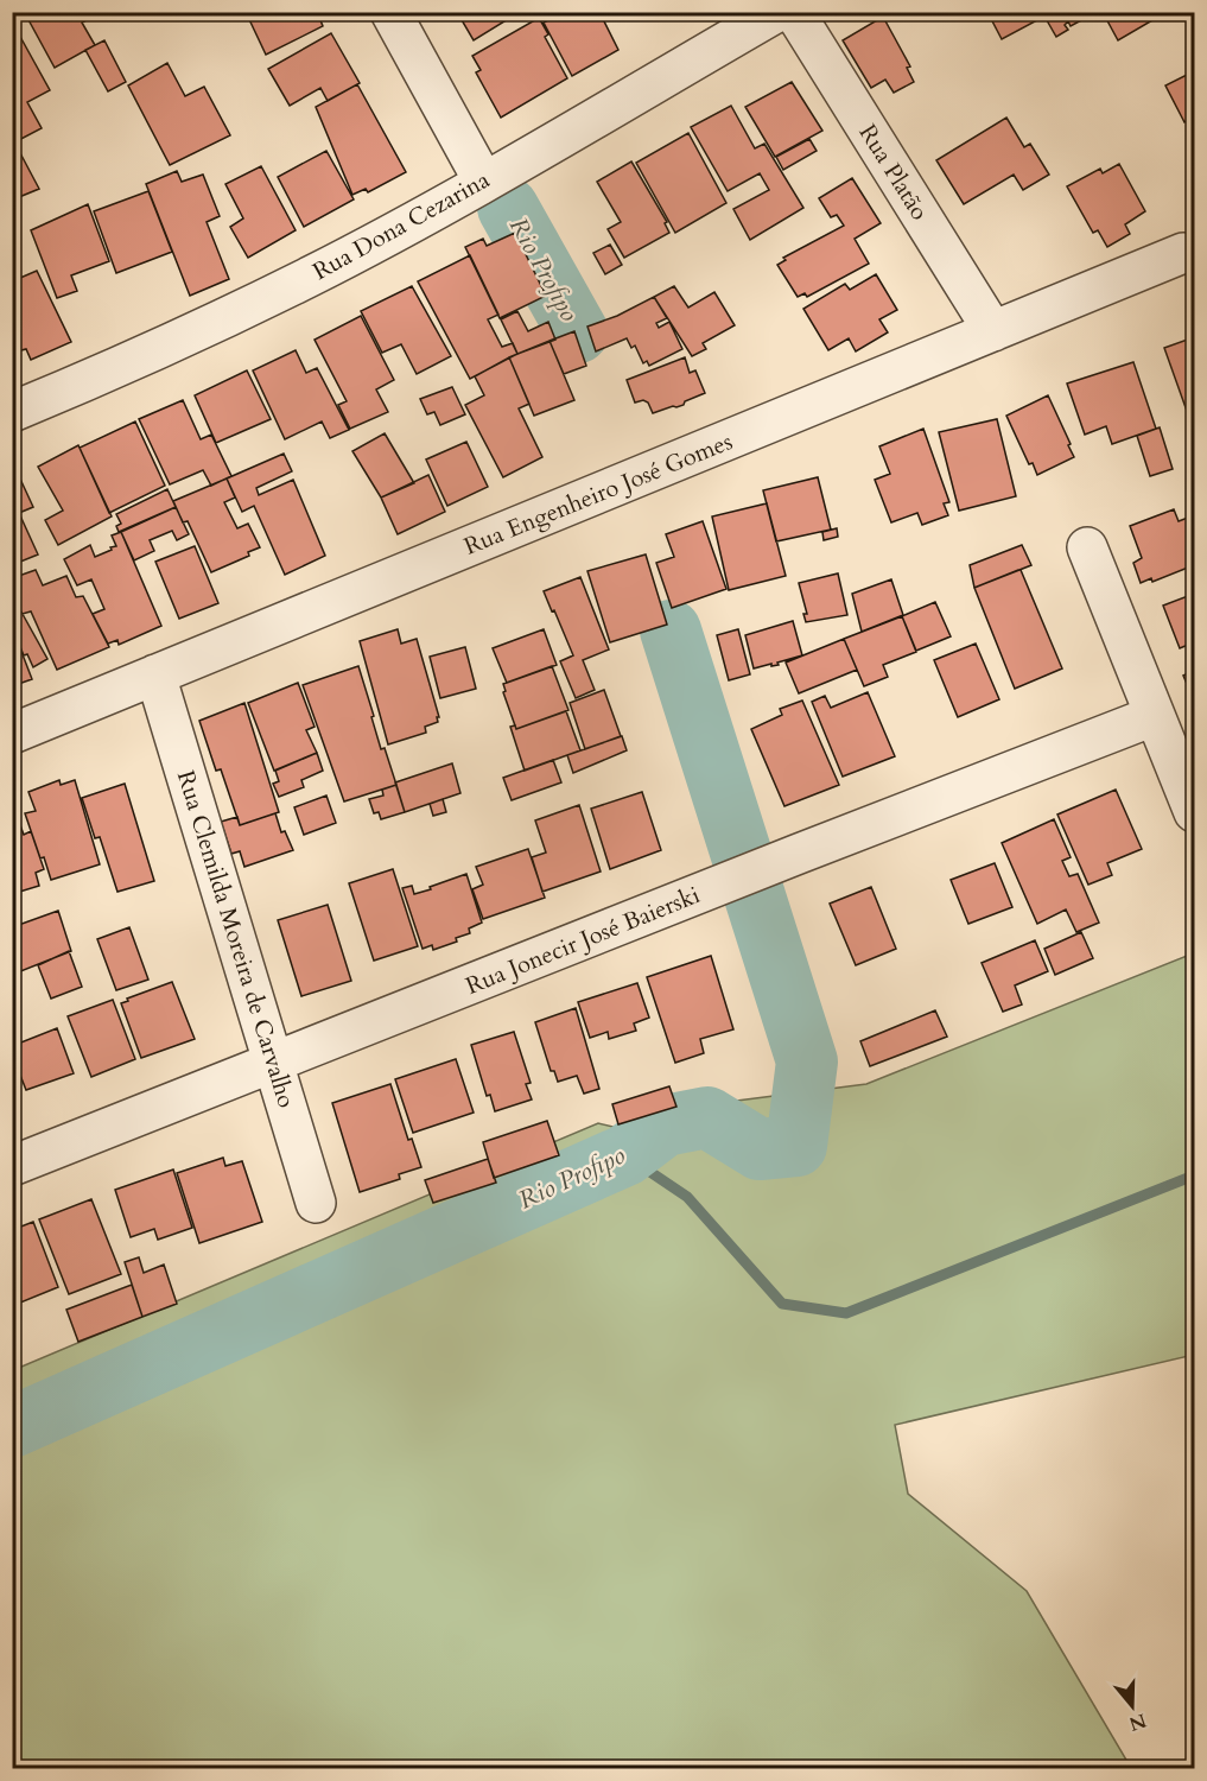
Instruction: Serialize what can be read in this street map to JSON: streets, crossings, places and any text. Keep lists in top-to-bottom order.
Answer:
{
  "streets": {
    "street": [
      "Rua Platão",
      "Rua Dona Cezarina",
      "Rua Engenheiro José Gomes",
      "Rua Clemilda Moreira de Carvalho",
      "Rua Jonecir José Baierski"
    ]
  },
  "crossings": [
    ["Rua Platão", "Rua Engenheiro José Gomes"],
    ["Rua Engenheiro José Gomes", "Rua Clemilda Moreira de Carvalho"],
    ["Rua Clemilda Moreira de Carvalho", "Rua Jonecir José Baierski"]
  ],
  "water": ["Rio Profipo"],
  "north": "bottom"
}
